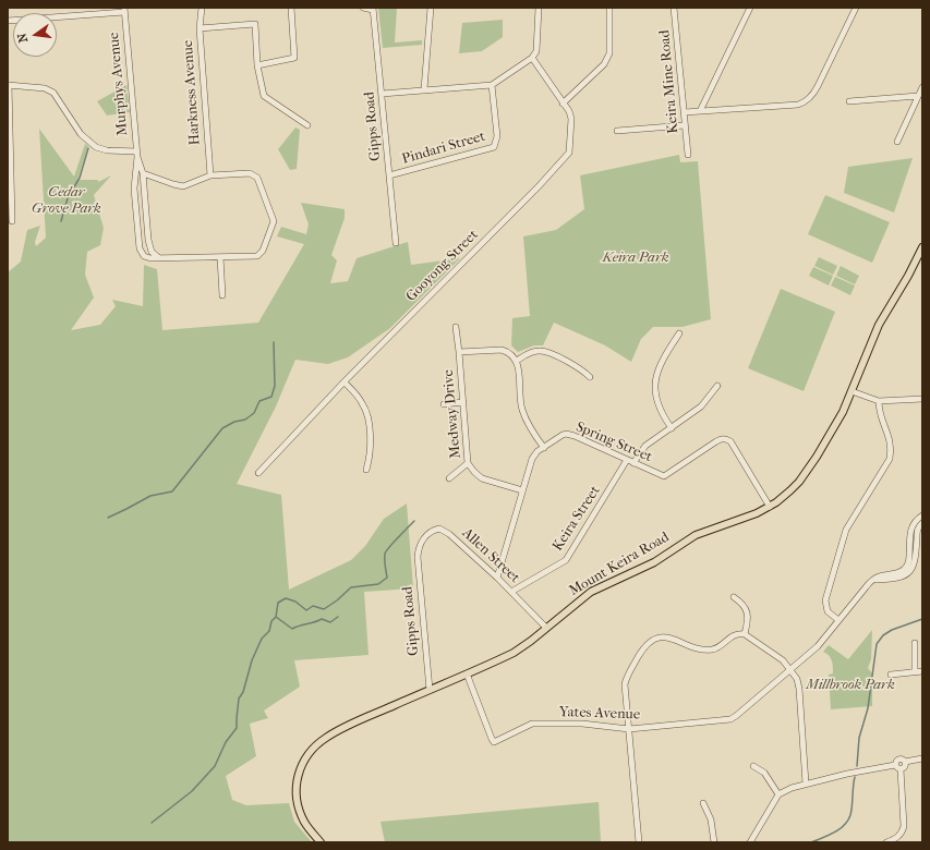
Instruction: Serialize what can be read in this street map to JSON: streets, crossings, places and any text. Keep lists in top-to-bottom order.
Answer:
{
  "streets": {
    "main road": ["Mount Keira Road"],
    "street": [
      "Keira Mine Road",
      "Murphys Avenue",
      "Harkness Avenue",
      "Gipps Road",
      "Pindari Street",
      "Gooyong Street",
      "Medway Drive",
      "Spring Street",
      "Keira Street",
      "Allen Street",
      "Yates Avenue"
    ]
  },
  "crossings": [
    ["Gipps Road", "Pindari Street"],
    ["Gipps Road", "Allen Street"],
    ["Gipps Road", "Mount Keira Road"],
    ["Medway Drive", "Spring Street"],
    ["Spring Street", "Keira Street"],
    ["Spring Street", "Allen Street"],
    ["Spring Street", "Mount Keira Road"],
    ["Keira Street", "Allen Street"],
    ["Allen Street", "Mount Keira Road"],
    ["Mount Keira Road", "Yates Avenue"]
  ],
  "parks": ["Cedar Grove Park", "Keira Park", "Millbrook Park"],
  "north": "left"
}
